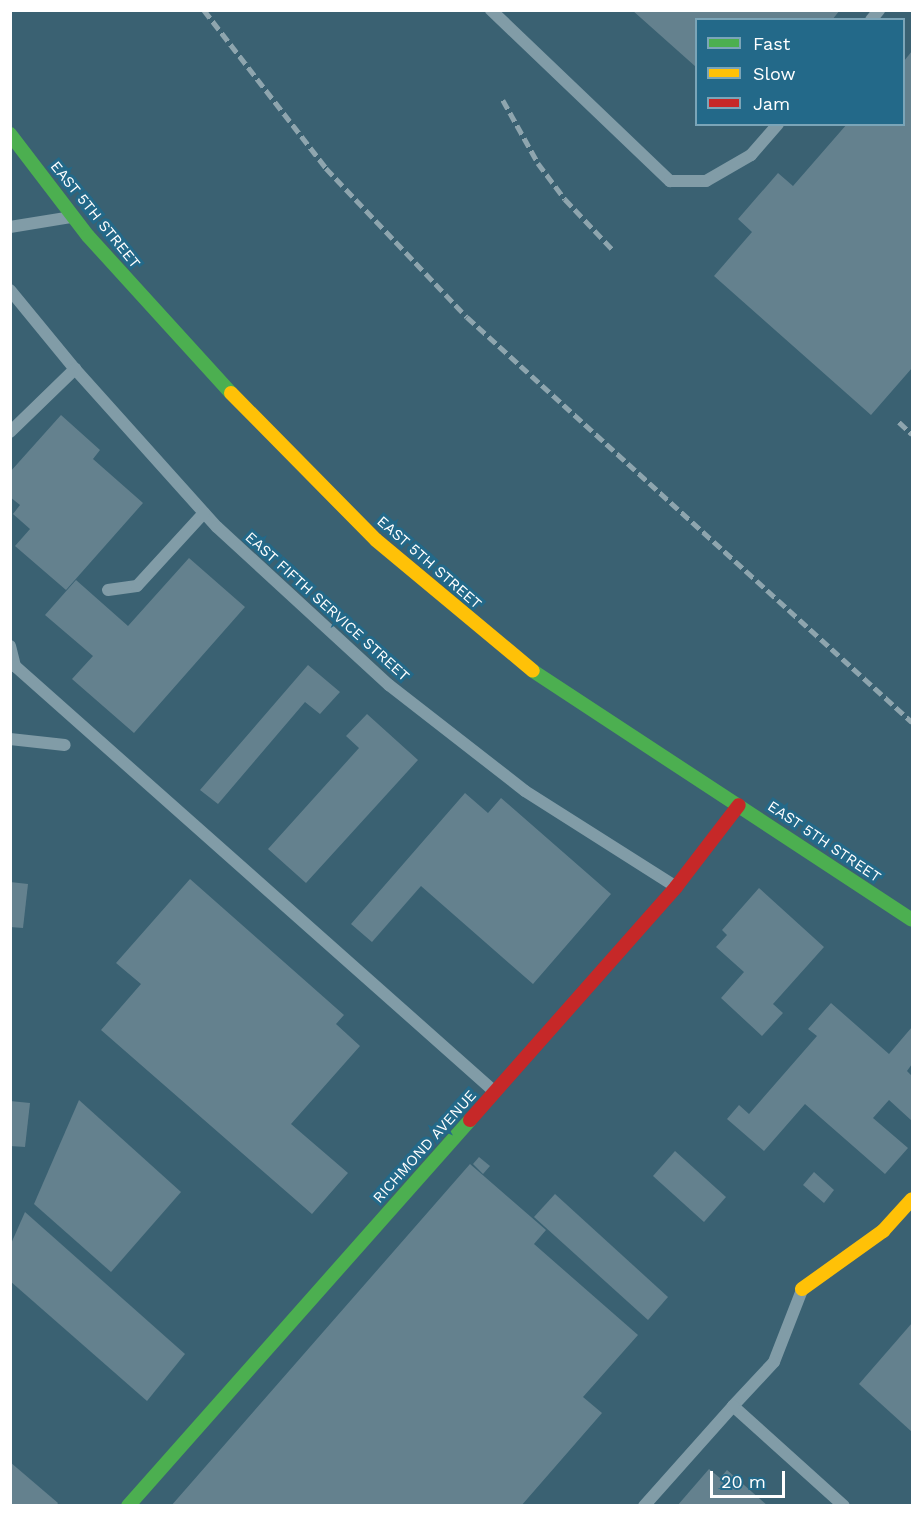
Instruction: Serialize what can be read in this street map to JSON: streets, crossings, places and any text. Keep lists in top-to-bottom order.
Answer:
{
  "streets": {
    "main road": ["EAST 5TH STREET", "RICHMOND AVENUE"],
    "lane": ["EAST FIFTH SERVICE STREET"]
  },
  "crossings": [
    ["EAST 5TH STREET", "RICHMOND AVENUE"],
    ["EAST FIFTH SERVICE STREET", "RICHMOND AVENUE"]
  ],
  "legend": ["Fast", "Slow", "Jam"],
  "scale_bar": "20 m"
}
